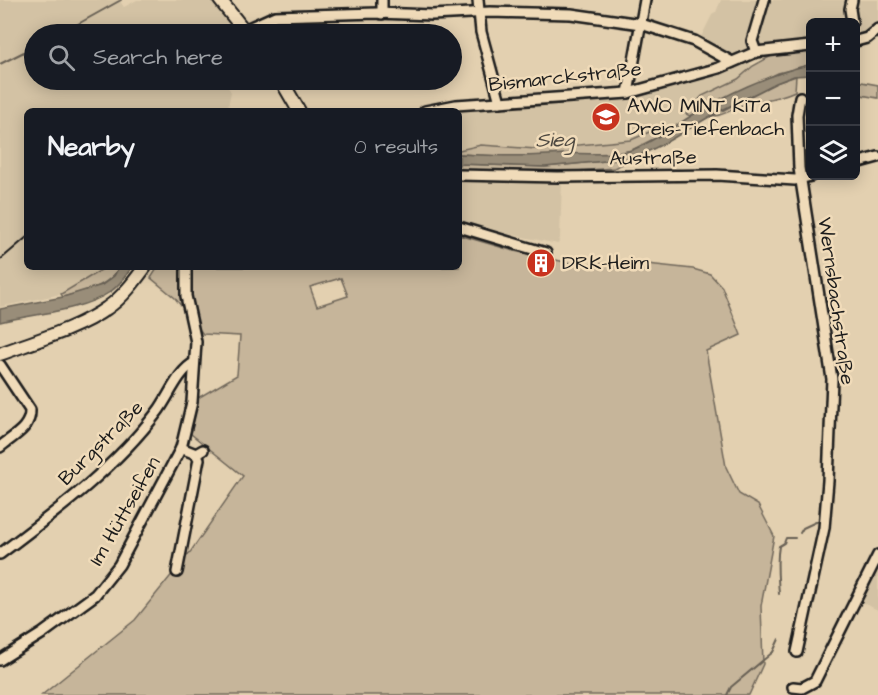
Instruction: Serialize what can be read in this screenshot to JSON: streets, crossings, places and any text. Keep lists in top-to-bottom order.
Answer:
{
  "streets": {
    "street": [
      "Bismarckstraße",
      "Austraße",
      "Wernsbachstraße",
      "Burgstraße",
      "Im Hüttseifen"
    ]
  },
  "crossings": [
    ["Austraße", "Wernsbachstraße"],
    ["Burgstraße", "Im Hüttseifen"]
  ],
  "water": ["Sieg"],
  "places": {
    "school or university": ["AWO MINT KiTa Dreis-Tiefenbach"],
    "building": ["DRK-Heim"]
  },
  "page": {
    "map_buttons": ["+", "−"],
    "search": "Search here",
    "heading": ["Nearby", "0 results"]
  }
}
